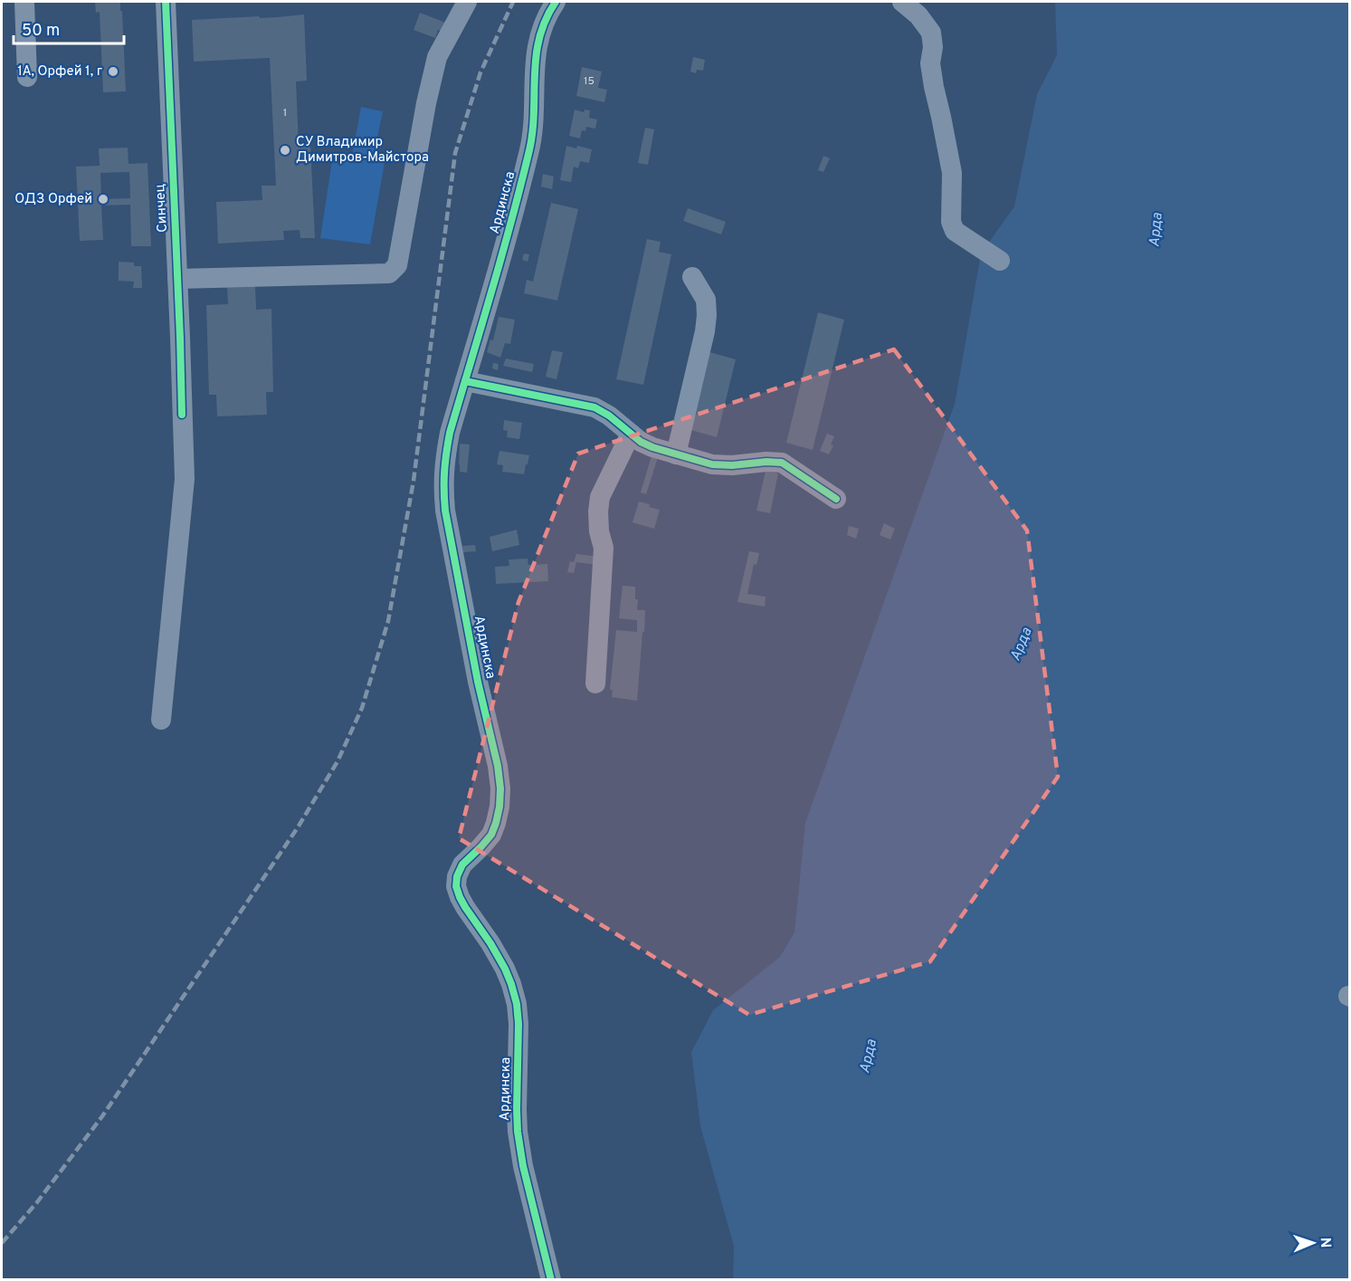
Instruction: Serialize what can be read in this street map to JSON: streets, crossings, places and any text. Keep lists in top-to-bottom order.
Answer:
{
  "streets": {
    "street": ["Ардинска", "Синчец"]
  },
  "water": ["Арда"],
  "places": ["1А, Орфей 1, г", "СУ Владимир Димитров-Майстора", "ОДЗ Орфей"],
  "house_numbers": ["15", "1"],
  "scale_bar": "50 m",
  "north": "right"
}
